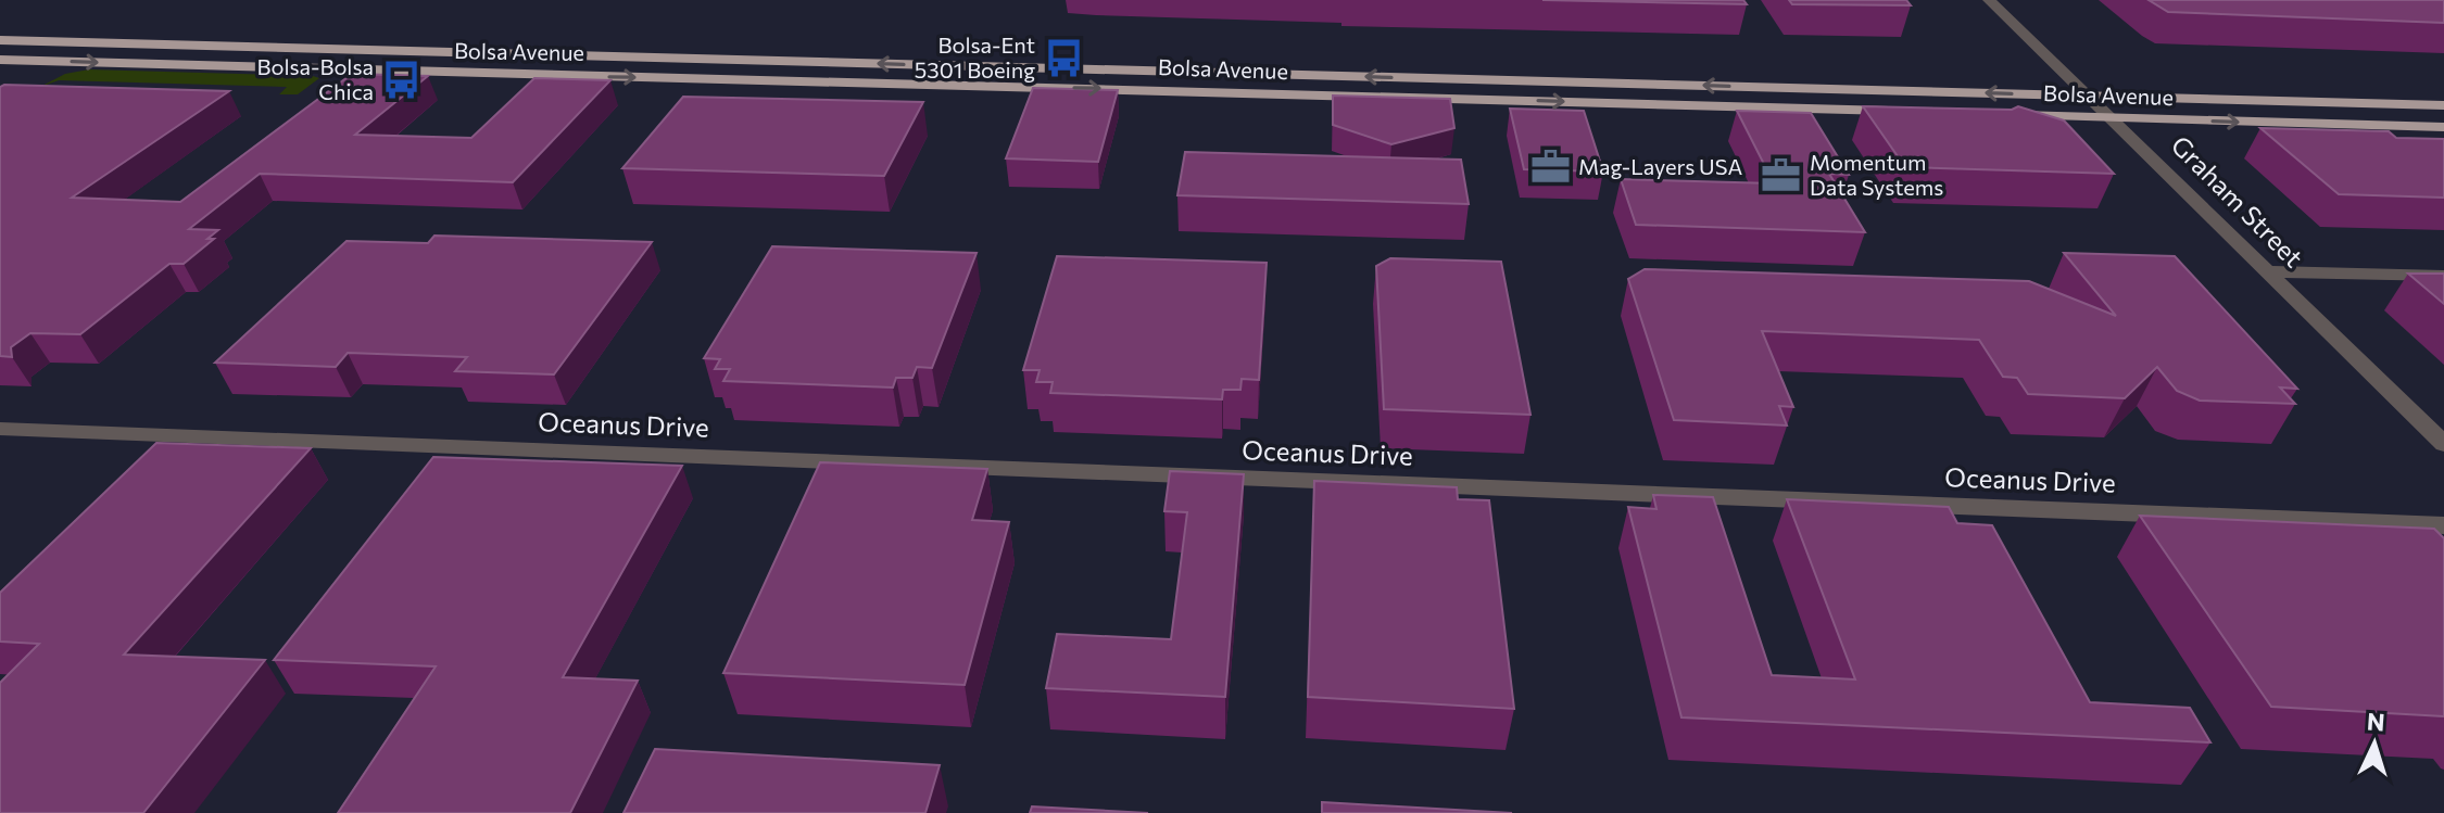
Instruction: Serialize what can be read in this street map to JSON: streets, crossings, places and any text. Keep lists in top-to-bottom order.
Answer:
{
  "streets": {
    "main road": ["Bolsa Avenue"],
    "street": ["Graham Street", "Oceanus Drive"]
  },
  "crossings": [
    ["Bolsa Avenue", "Graham Street"]
  ],
  "places": {
    "bus stop": ["Bolsa-Ent 5301 Boeing", "Bolsa-Bolsa Chica"],
    "office": ["Mag-Layers USA", "Momentum Data Systems"]
  },
  "north": "top"
}
